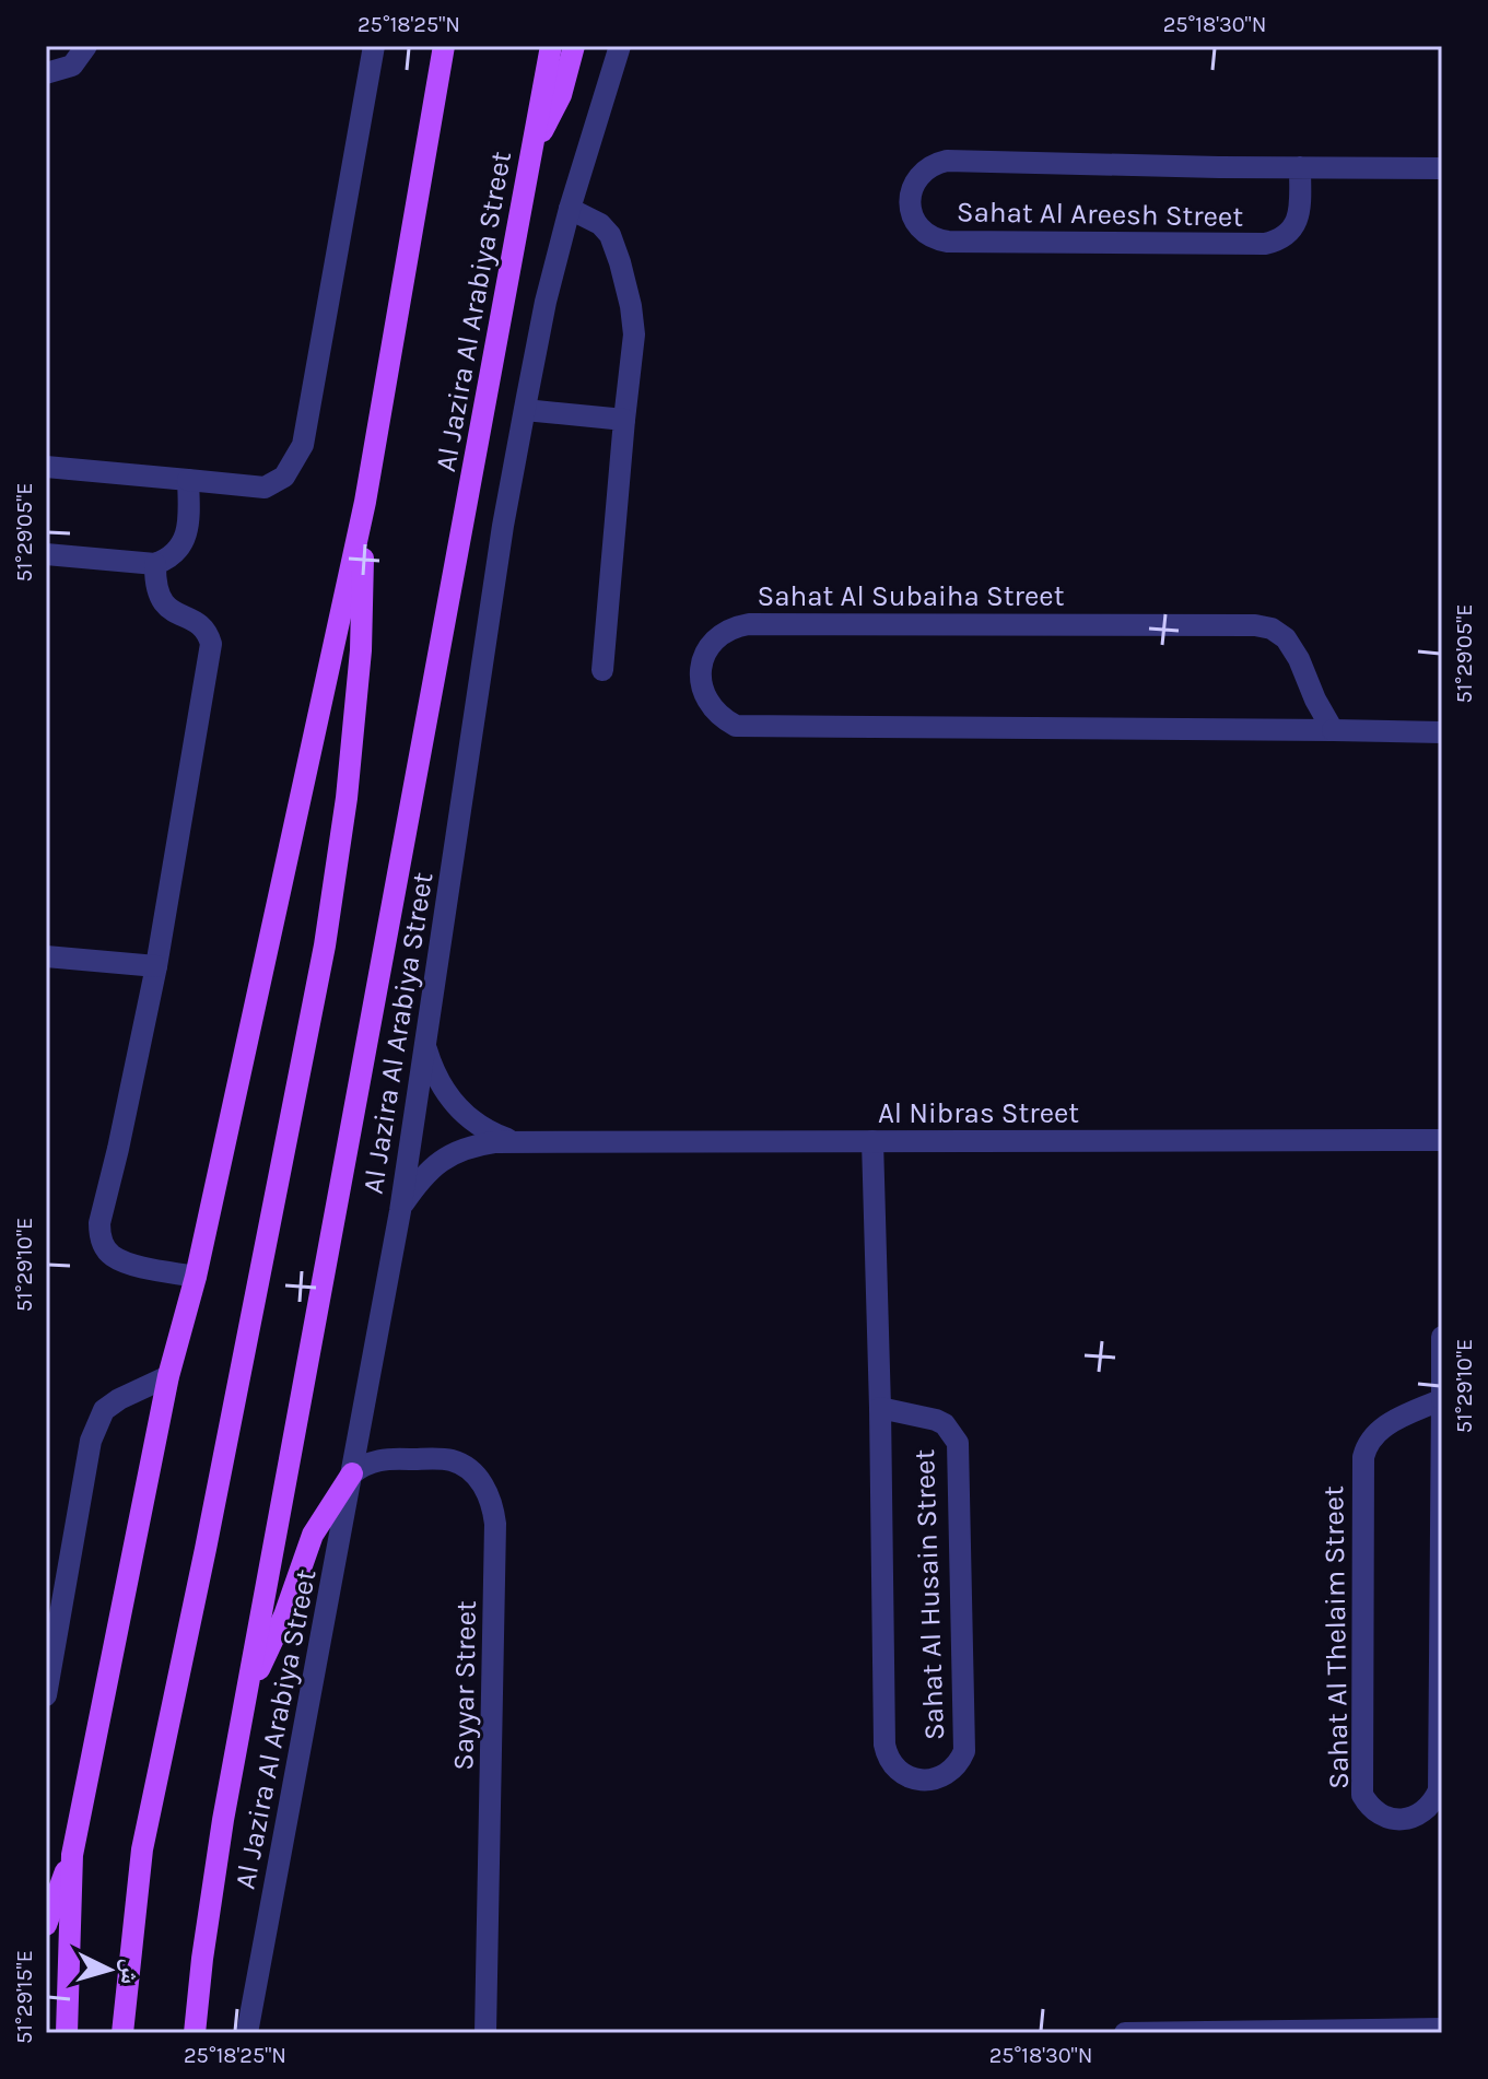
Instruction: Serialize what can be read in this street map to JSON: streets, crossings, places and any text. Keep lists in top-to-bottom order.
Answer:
{
  "streets": {
    "main road": ["Al Jazira Al Arabiya Street"],
    "street": [
      "Sahat Al Areesh Street",
      "Sahat Al Subaiha Street",
      "Al Nibras Street",
      "Sahat Al Husain Street",
      "Sahat Al Thelaim Street",
      "Sayyar Street"
    ]
  },
  "crossings": [
    ["Al Jazira Al Arabiya Street", "Al Nibras Street"],
    ["Al Jazira Al Arabiya Street", "Sayyar Street"],
    ["Al Nibras Street", "Sahat Al Husain Street"]
  ],
  "north": "right",
  "coordinates": [
    "25°18'25\"N",
    "25°18'30\"N",
    "51°29'05\"E",
    "51°29'10\"E",
    "51°29'15\"E"
  ]
}
